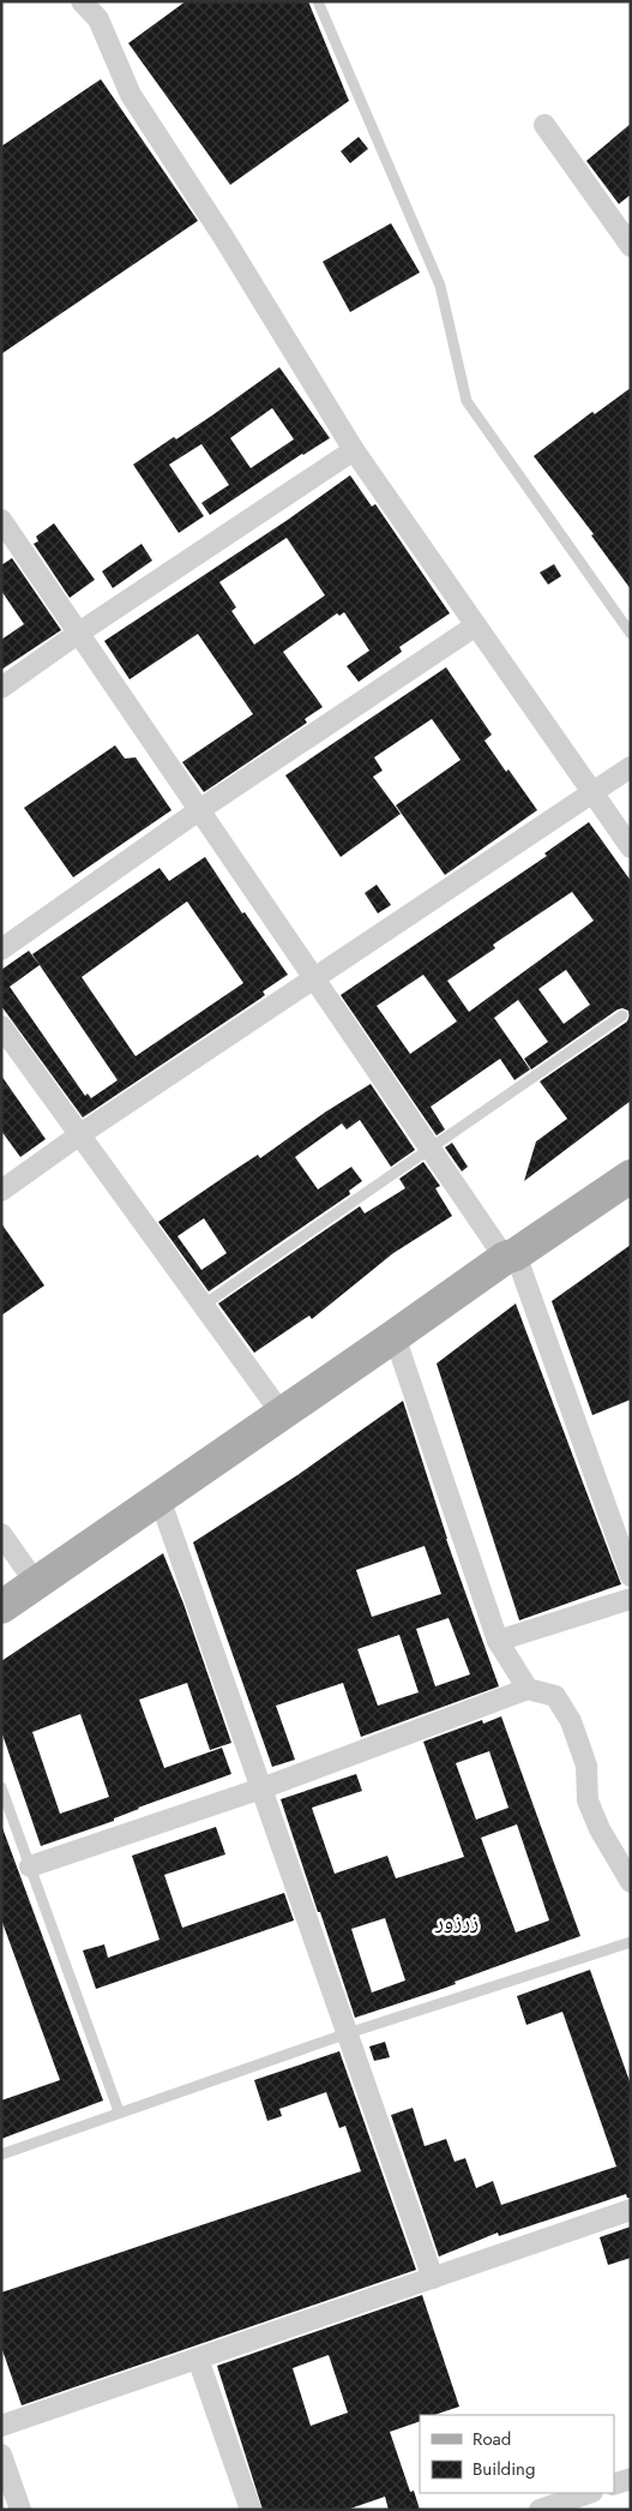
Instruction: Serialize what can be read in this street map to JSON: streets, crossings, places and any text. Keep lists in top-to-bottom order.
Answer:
{
  "districts": ["زرزور"],
  "legend": ["Road", "Building"]
}
